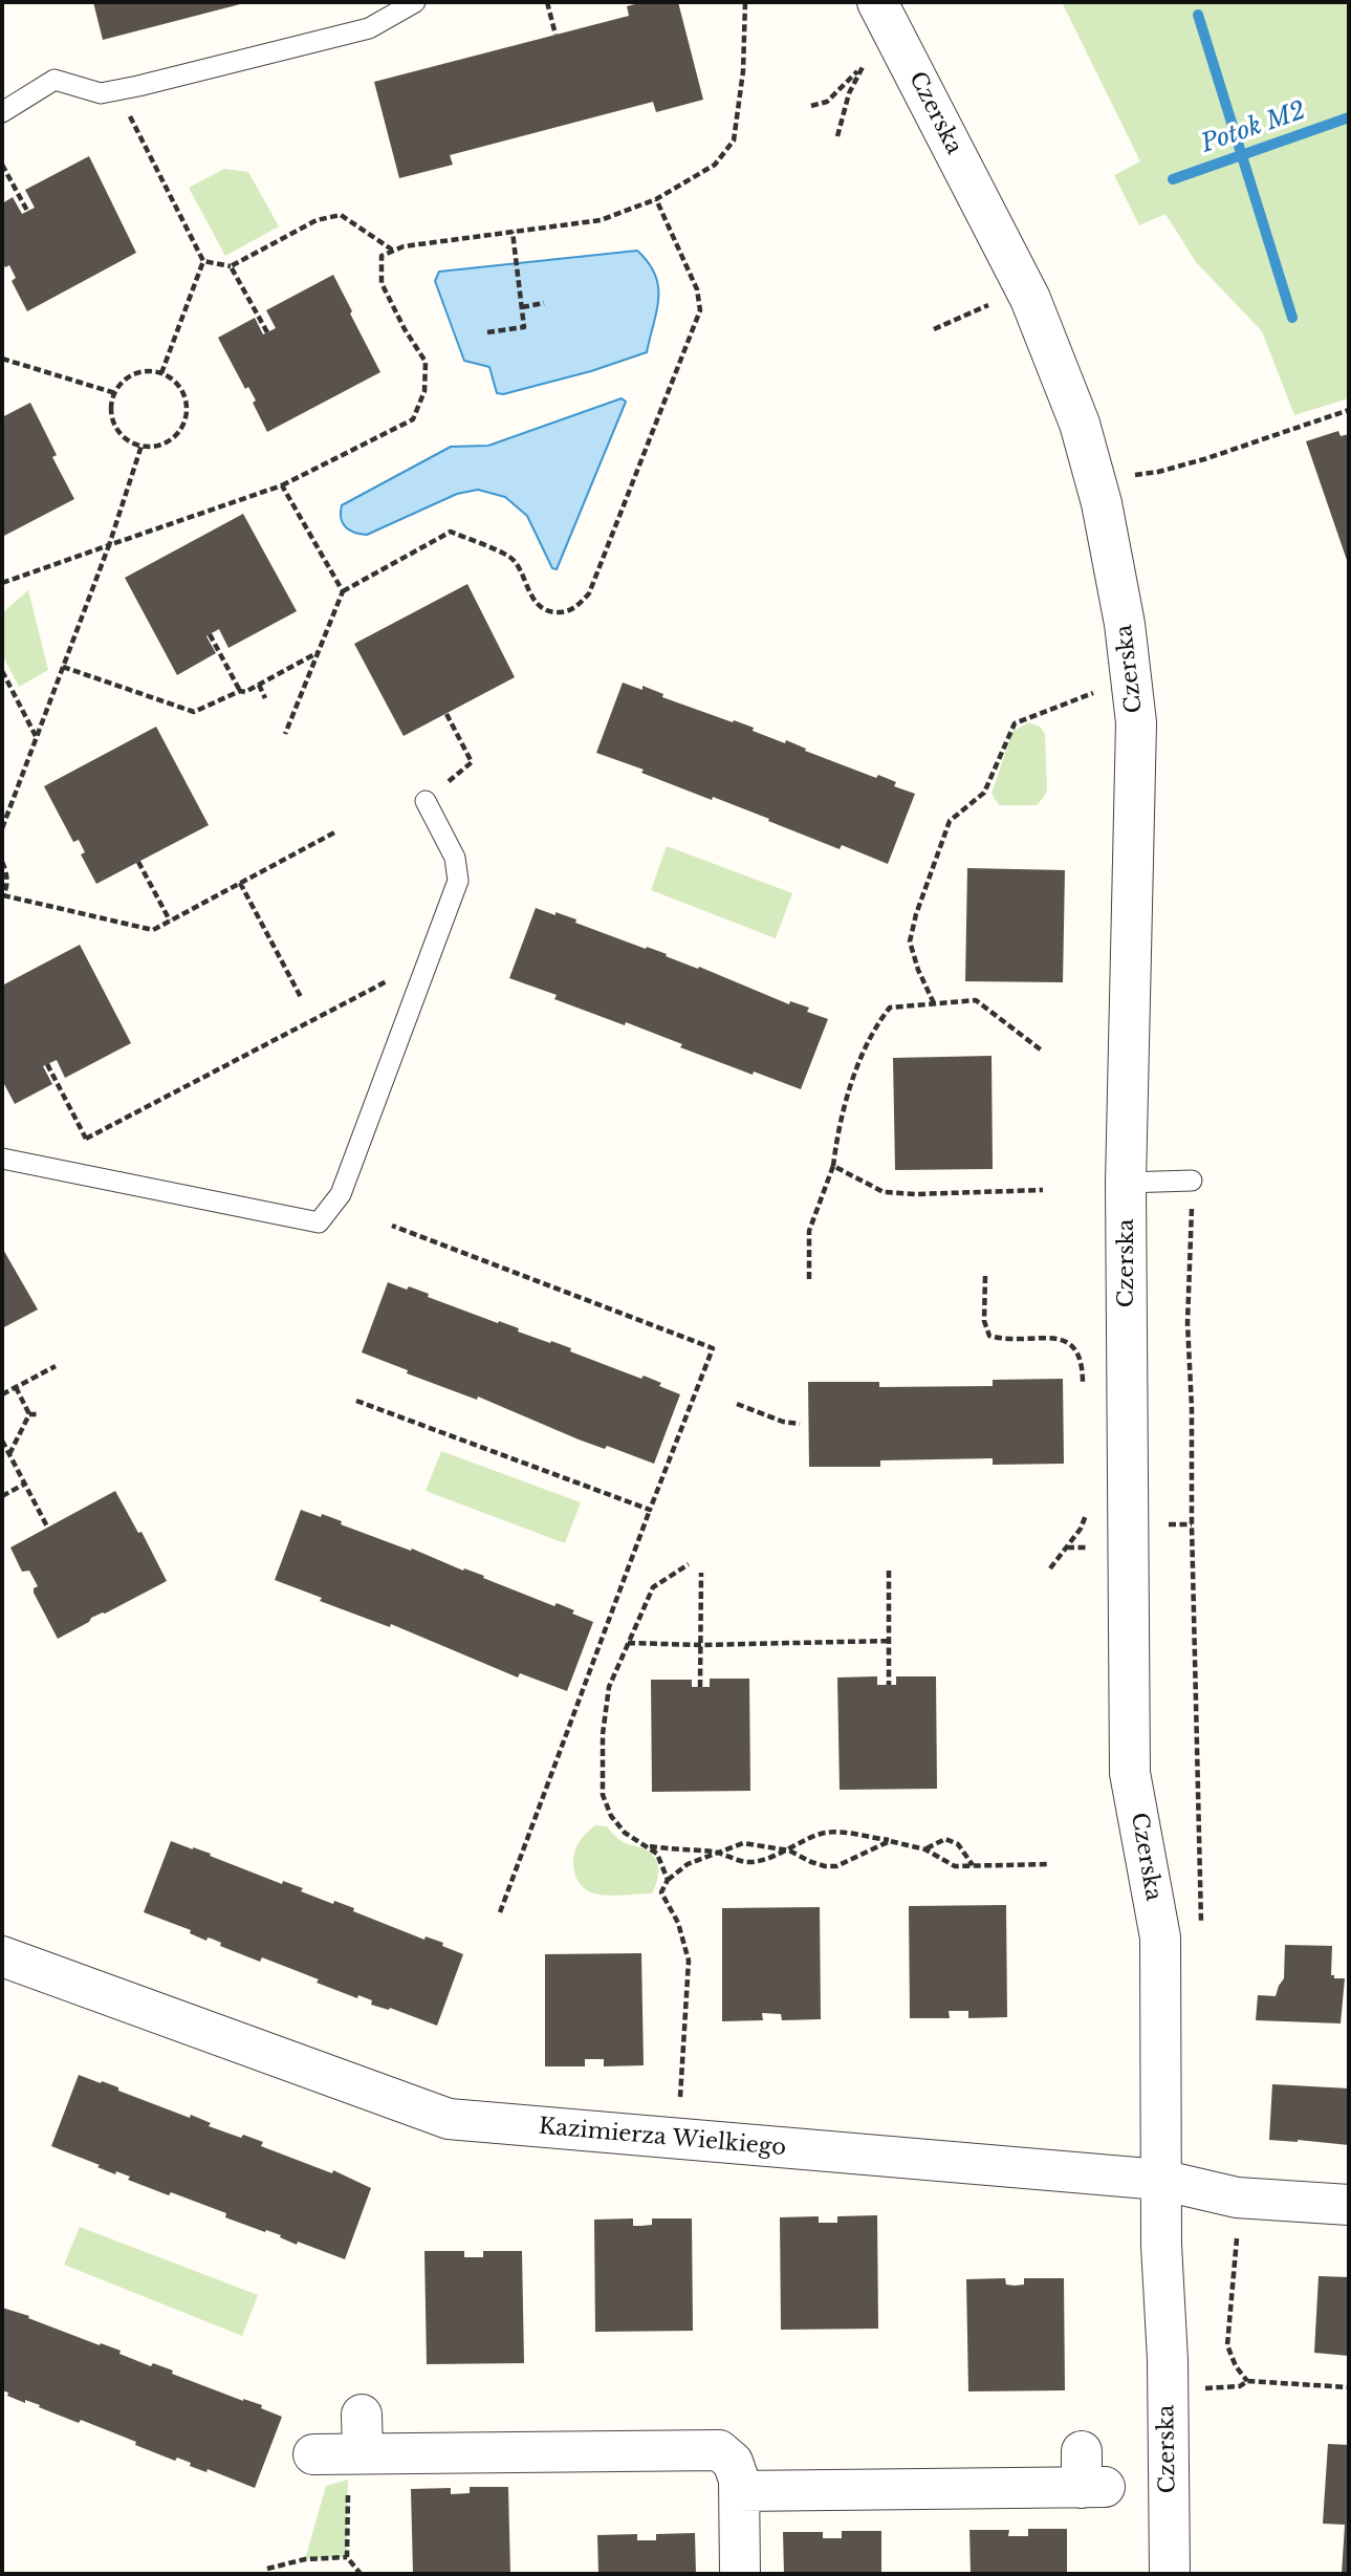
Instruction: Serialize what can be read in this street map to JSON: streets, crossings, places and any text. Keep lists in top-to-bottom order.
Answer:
{
  "streets": {
    "street": ["Czerska", "Kazimierza Wielkiego"]
  },
  "crossings": [
    ["Czerska", "Kazimierza Wielkiego"]
  ],
  "water": ["Potok M2"]
}
